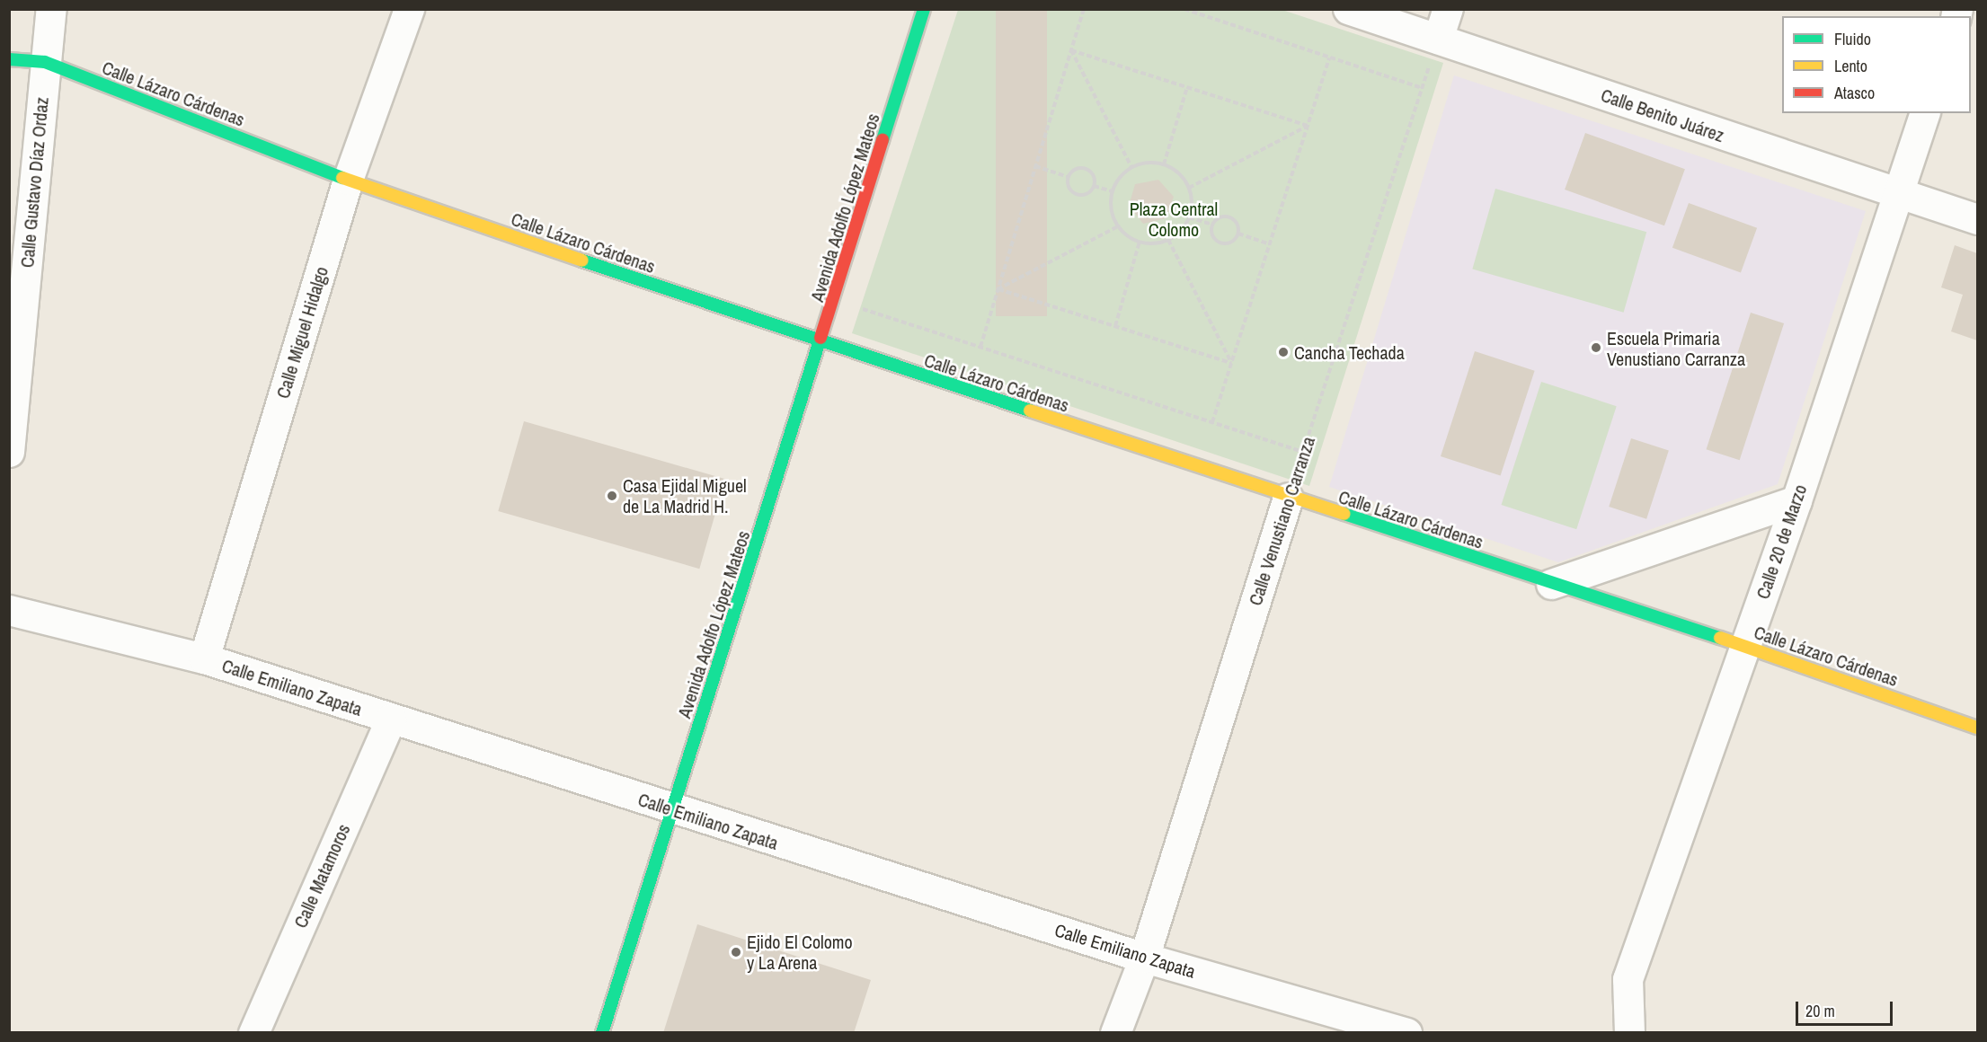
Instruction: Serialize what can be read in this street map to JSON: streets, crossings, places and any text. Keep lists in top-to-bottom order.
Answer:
{
  "streets": {
    "street": [
      "Calle Lázaro Cárdenas",
      "Calle Benito Juárez",
      "Calle Gustavo Díaz Ordaz",
      "Avenida Adolfo López Mateos",
      "Calle Miguel Hidalgo",
      "Calle Venustiano Carranza",
      "Calle 20 de Marzo",
      "Calle Emiliano Zapata",
      "Calle Matamoros"
    ]
  },
  "crossings": [
    ["Calle Lázaro Cárdenas", "Calle Gustavo Díaz Ordaz"],
    ["Calle Lázaro Cárdenas", "Avenida Adolfo López Mateos"],
    ["Calle Lázaro Cárdenas", "Calle Miguel Hidalgo"],
    ["Calle Lázaro Cárdenas", "Calle Venustiano Carranza"],
    ["Calle Lázaro Cárdenas", "Calle 20 de Marzo"],
    ["Calle Benito Juárez", "Calle Venustiano Carranza"],
    ["Calle Benito Juárez", "Calle 20 de Marzo"],
    ["Avenida Adolfo López Mateos", "Calle Emiliano Zapata"],
    ["Calle Miguel Hidalgo", "Calle Emiliano Zapata"],
    ["Calle Venustiano Carranza", "Calle Emiliano Zapata"],
    ["Calle Emiliano Zapata", "Calle Matamoros"]
  ],
  "parks": ["Plaza Central Colomo"],
  "places": [
    "Escuela Primaria Venustiano Carranza",
    "Cancha Techada",
    "Casa Ejidal Miguel de La Madrid H.",
    "Ejido El Colomo y La Arena"
  ],
  "legend": ["Fluido", "Lento", "Atasco"],
  "scale_bar": "20 m"
}
